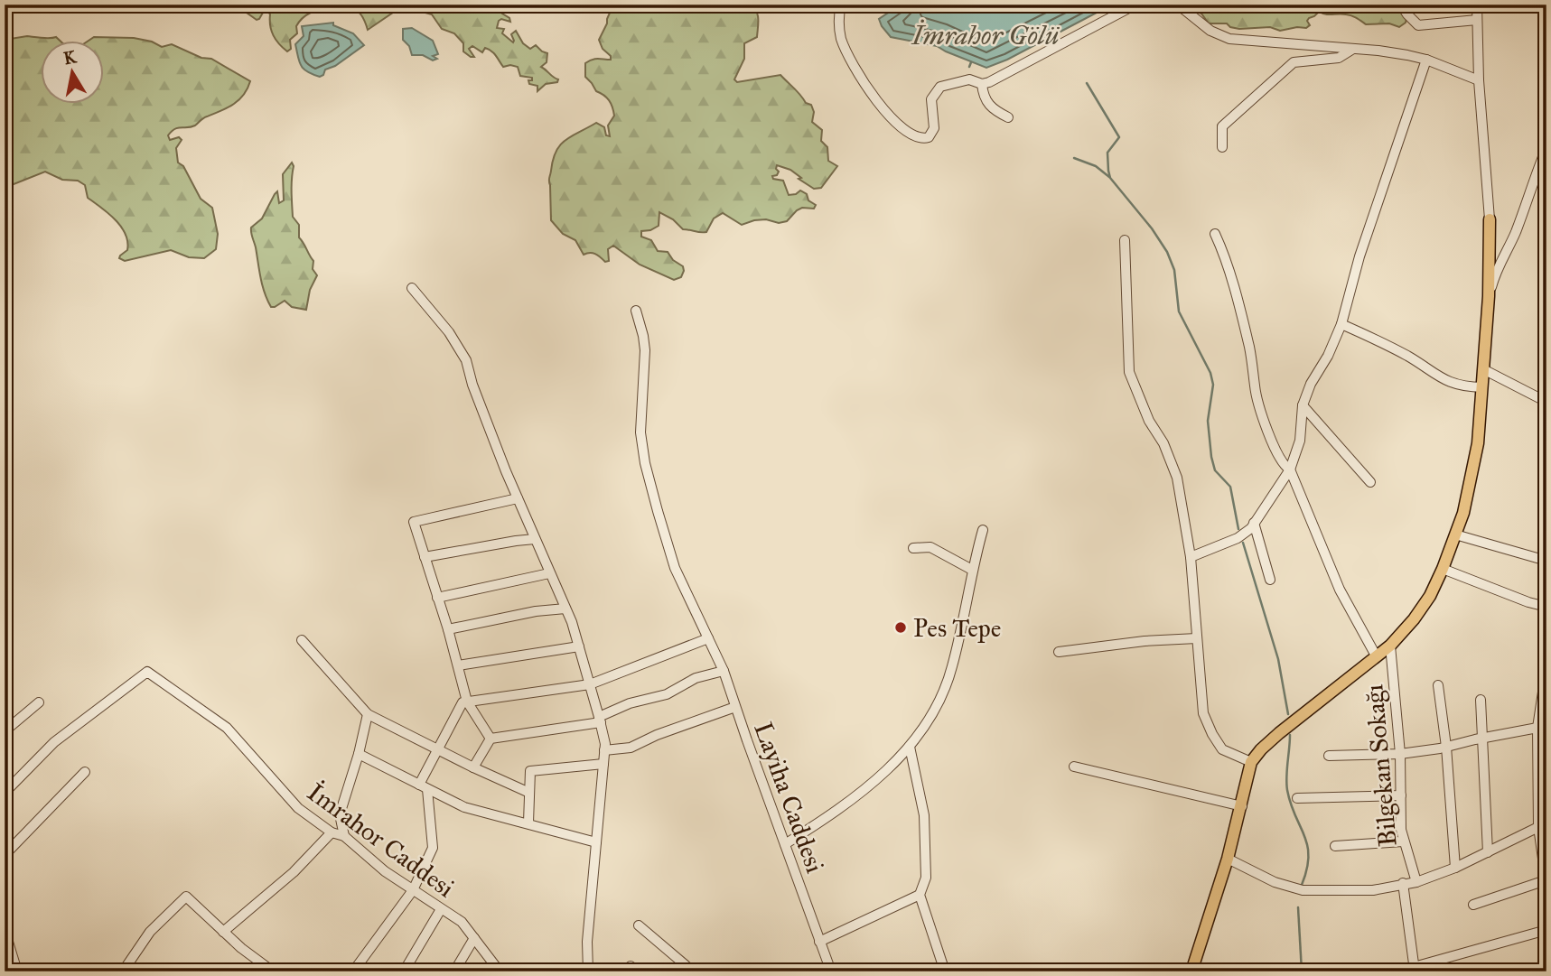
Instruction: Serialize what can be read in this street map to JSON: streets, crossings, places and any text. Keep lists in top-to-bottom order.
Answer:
{
  "streets": {
    "street": ["Bilgekan Sokağı", "Layiha Caddesi", "İmrahor Caddesi"]
  },
  "water": ["İmrahor Gölü"],
  "places": ["Pes Tepe"],
  "north": "top"
}
